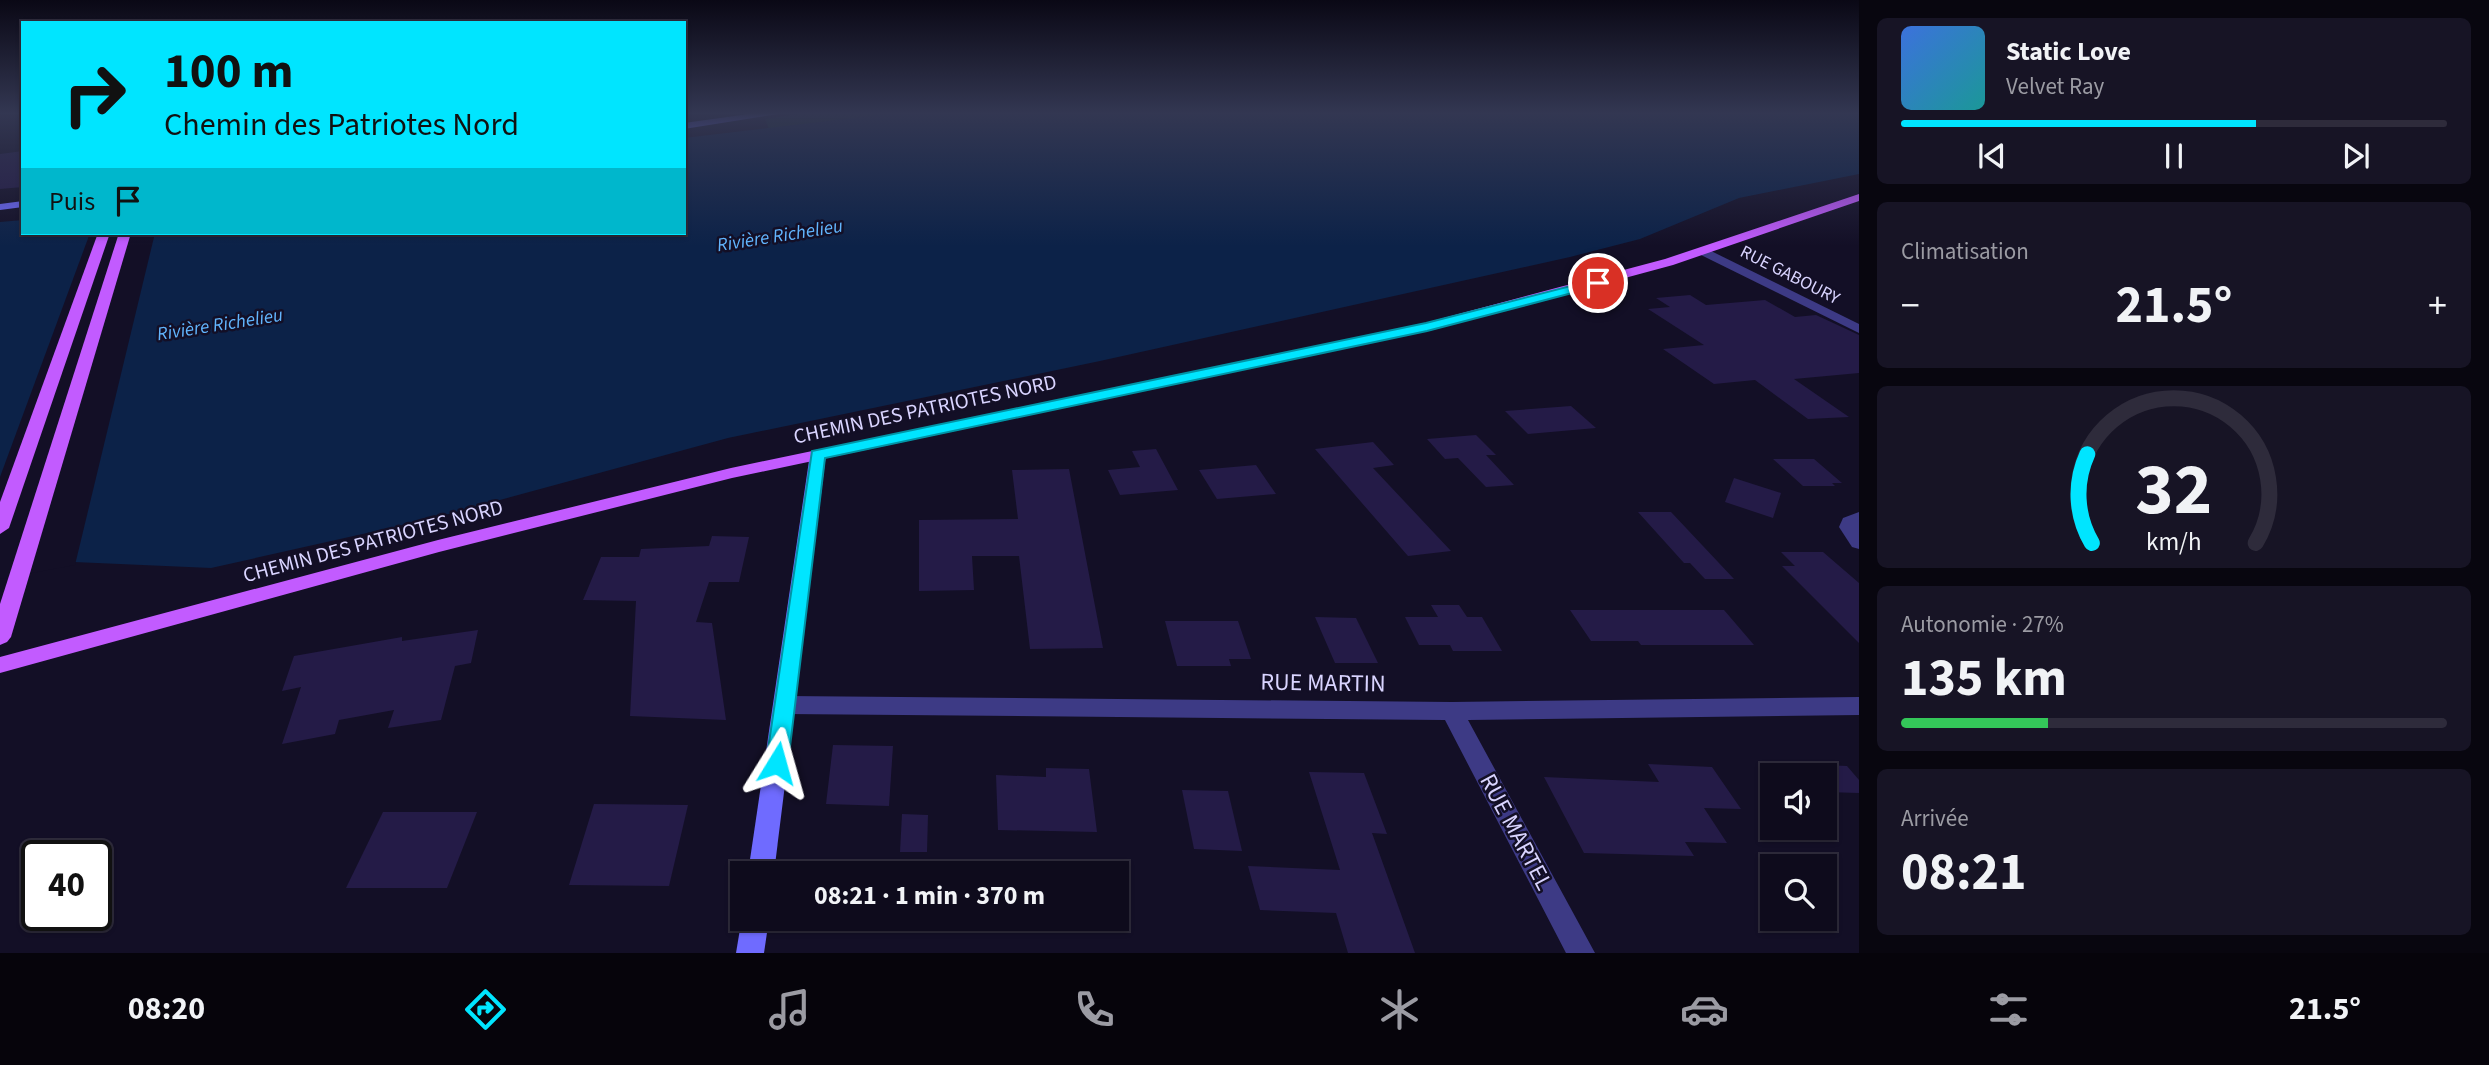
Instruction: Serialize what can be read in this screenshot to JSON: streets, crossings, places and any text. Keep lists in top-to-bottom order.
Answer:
{
  "streets": {
    "main road": ["CHEMIN DES PATRIOTES NORD"],
    "street": ["RUE GABOURY", "RUE MARTIN", "RUE MARTEL"]
  },
  "crossings": [
    ["RUE GABOURY", "CHEMIN DES PATRIOTES NORD"],
    ["RUE MARTIN", "RUE MARTEL"]
  ],
  "water": ["Rivière Richelieu"],
  "page": {
    "turn": ["100 m", "Chemin des Patriotes Nord"],
    "song": ["Static Love", "Velvet Ray"],
    "then": "Puis",
    "tile": [
      "Climatisation",
      ["Autonomie · 27%", "135 km"],
      ["Arrivée", "08:21"]
    ],
    "heat": ["−", "21.5°", "+"],
    "limit": "40",
    "trip": "08:21 · 1 min · 370 m",
    "tabs": ["08:20", "21.5°"],
    "gauge": ["32", "km/h"]
  }
}
